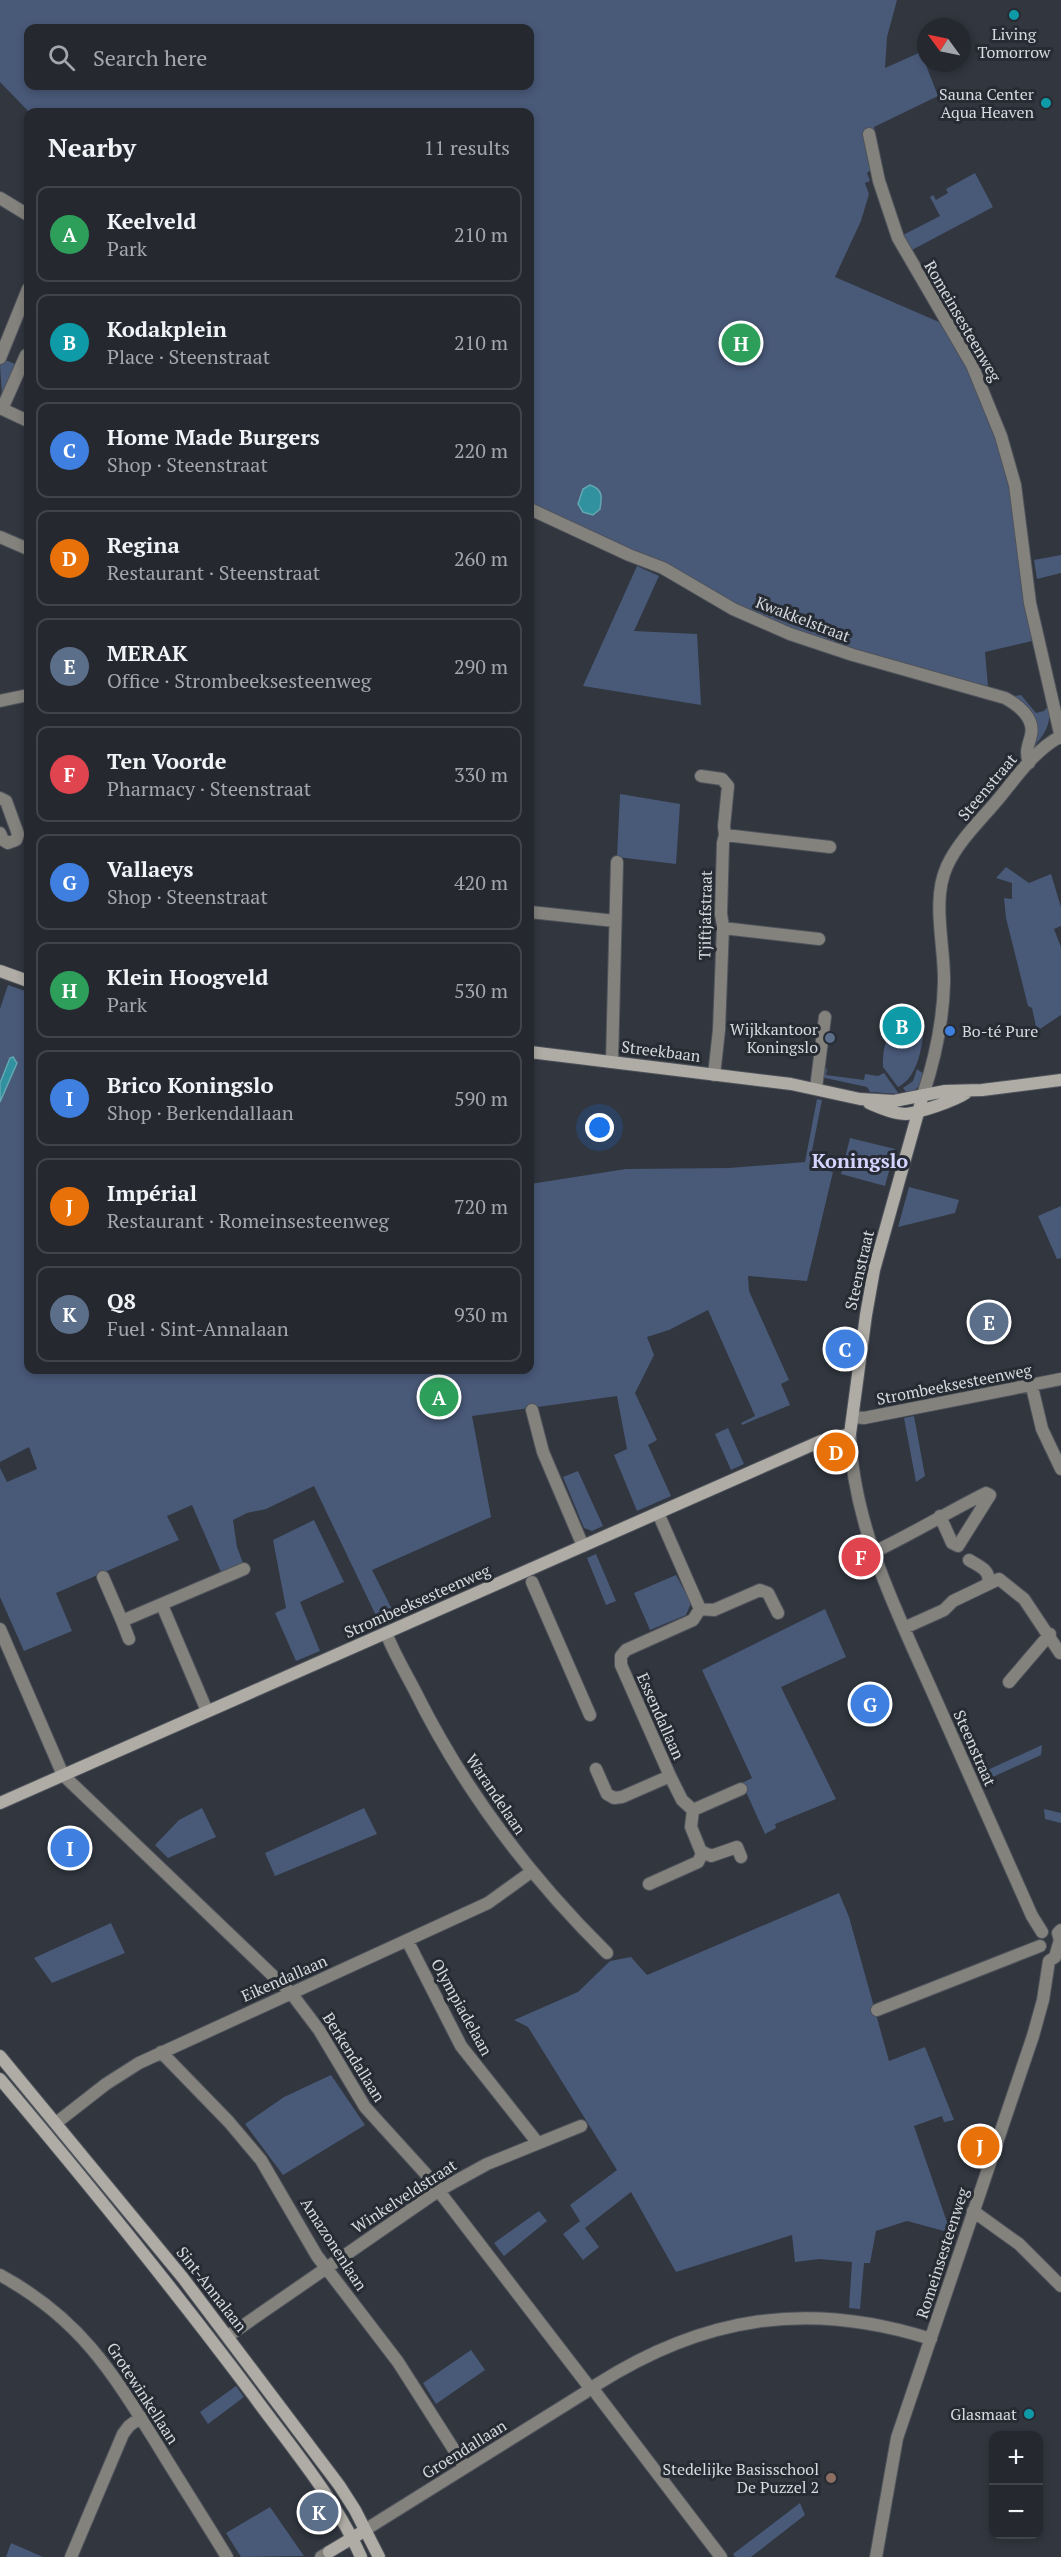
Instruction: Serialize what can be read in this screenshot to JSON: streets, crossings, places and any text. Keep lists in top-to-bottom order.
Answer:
{
  "streets": {
    "street": [
      "Romeinsesteenweg",
      "Kwakkelstraat",
      "Steenstraat",
      "Tjiftjafstraat",
      "Streekbaan",
      "Strombeeksesteenweg",
      "Essendallaan",
      "Warandelaan",
      "Eikendallaan",
      "Olympiadelaan",
      "Berkendallaan",
      "Winkelveldstraat",
      "Amazonenlaan",
      "Sint-Annalaan",
      "Grotewinkellaan",
      "Groendallaan"
    ]
  },
  "crossings": [
    ["Romeinsesteenweg", "Steenstraat"],
    ["Romeinsesteenweg", "Groendallaan"],
    ["Kwakkelstraat", "Steenstraat"],
    ["Steenstraat", "Streekbaan"],
    ["Steenstraat", "Strombeeksesteenweg"],
    ["Tjiftjafstraat", "Streekbaan"],
    ["Strombeeksesteenweg", "Warandelaan"],
    ["Strombeeksesteenweg", "Berkendallaan"],
    ["Warandelaan", "Eikendallaan"],
    ["Eikendallaan", "Olympiadelaan"],
    ["Eikendallaan", "Berkendallaan"],
    ["Eikendallaan", "Amazonenlaan"],
    ["Eikendallaan", "Sint-Annalaan"],
    ["Olympiadelaan", "Winkelveldstraat"],
    ["Berkendallaan", "Winkelveldstraat"],
    ["Berkendallaan", "Groendallaan"],
    ["Winkelveldstraat", "Amazonenlaan"],
    ["Winkelveldstraat", "Sint-Annalaan"],
    ["Amazonenlaan", "Groendallaan"],
    ["Sint-Annalaan", "Groendallaan"]
  ],
  "districts": ["Koningslo"],
  "places": [
    "Living Tomorrow",
    "Sauna Center Aqua Heaven",
    "Bo-té Pure",
    "Wijkkantoor Koningslo",
    "Glasmaat",
    "Stedelijke Basisschool De Puzzel 2"
  ],
  "north": "top left",
  "page": {
    "search": "Search here",
    "heading": ["Nearby", "11 results"],
    "list": [
      {
        "mark": "A",
        "name": "Keelveld",
        "note": "Park",
        "value": "210 m"
      },
      {
        "mark": "B",
        "name": "Kodakplein",
        "note": "Place · Steenstraat",
        "value": "210 m"
      },
      {
        "mark": "C",
        "name": "Home Made Burgers",
        "note": "Shop · Steenstraat",
        "value": "220 m"
      },
      {
        "mark": "D",
        "name": "Regina",
        "note": "Restaurant · Steenstraat",
        "value": "260 m"
      },
      {
        "mark": "E",
        "name": "MERAK",
        "note": "Office · Strombeeksesteenweg",
        "value": "290 m"
      },
      {
        "mark": "F",
        "name": "Ten Voorde",
        "note": "Pharmacy · Steenstraat",
        "value": "330 m"
      },
      {
        "mark": "G",
        "name": "Vallaeys",
        "note": "Shop · Steenstraat",
        "value": "420 m"
      },
      {
        "mark": "H",
        "name": "Klein Hoogveld",
        "note": "Park",
        "value": "530 m"
      },
      {
        "mark": "I",
        "name": "Brico Koningslo",
        "note": "Shop · Berkendallaan",
        "value": "590 m"
      },
      {
        "mark": "J",
        "name": "Impérial",
        "note": "Restaurant · Romeinsesteenweg",
        "value": "720 m"
      },
      {
        "mark": "K",
        "name": "Q8",
        "note": "Fuel · Sint-Annalaan",
        "value": "930 m"
      }
    ],
    "pins": [
      "H",
      "B",
      "E",
      "C",
      "A",
      "D",
      "F",
      "G",
      "I",
      "J",
      "K"
    ],
    "map_buttons": ["+", "−"]
  }
}
